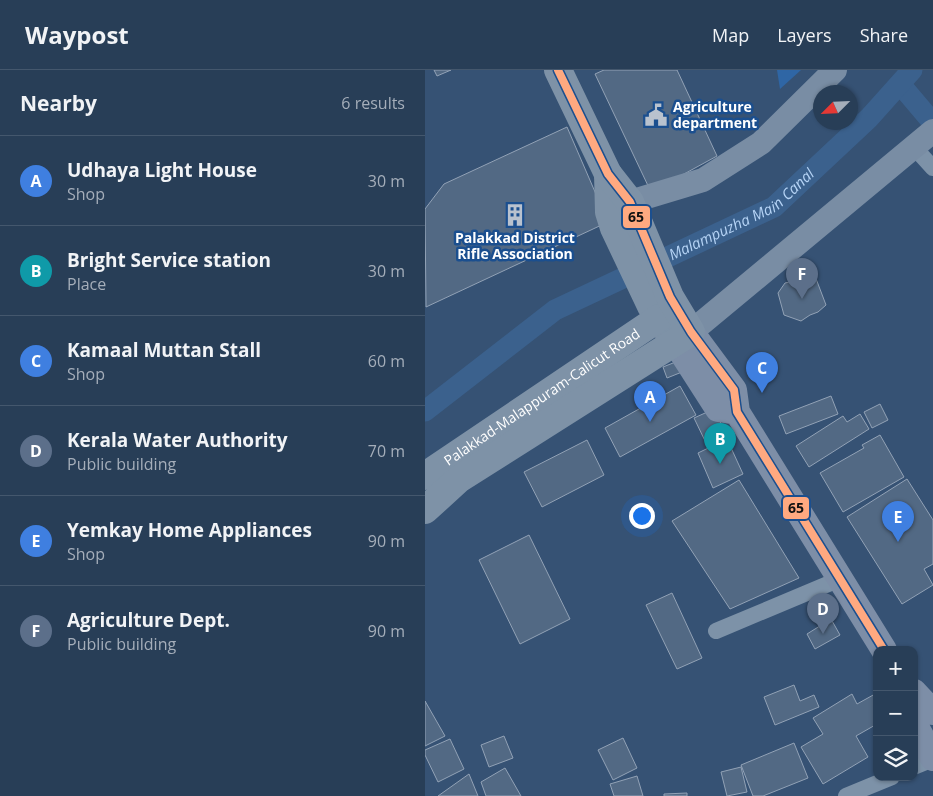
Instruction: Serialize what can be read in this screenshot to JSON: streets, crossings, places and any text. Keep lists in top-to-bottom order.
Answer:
{
  "streets": {
    "highway": ["Palakkad-Malappuram-Calicut Road"]
  },
  "water": ["Malampuzha Main Canal"],
  "places": {
    "public building": ["Agriculture department"],
    "building": ["Palakkad District Rifle Association"]
  },
  "lines": ["transit line 65"],
  "north": "bottom left",
  "page": {
    "header": "Waypost",
    "nav": ["Map", "Layers", "Share"],
    "heading": ["Nearby", "6 results"],
    "list": [
      {
        "mark": "A",
        "name": "Udhaya Light House",
        "note": "Shop",
        "value": "30 m"
      },
      {
        "mark": "B",
        "name": "Bright Service station",
        "note": "Place",
        "value": "30 m"
      },
      {
        "mark": "C",
        "name": "Kamaal Muttan Stall",
        "note": "Shop",
        "value": "60 m"
      },
      {
        "mark": "D",
        "name": "Kerala Water Authority",
        "note": "Public building",
        "value": "70 m"
      },
      {
        "mark": "E",
        "name": "Yemkay Home Appliances",
        "note": "Shop",
        "value": "90 m"
      },
      {
        "mark": "F",
        "name": "Agriculture Dept.",
        "note": "Public building",
        "value": "90 m"
      }
    ],
    "pins": [
      "F",
      "C",
      "A",
      "B",
      "E",
      "D"
    ],
    "map_buttons": ["+", "−"]
  }
}
